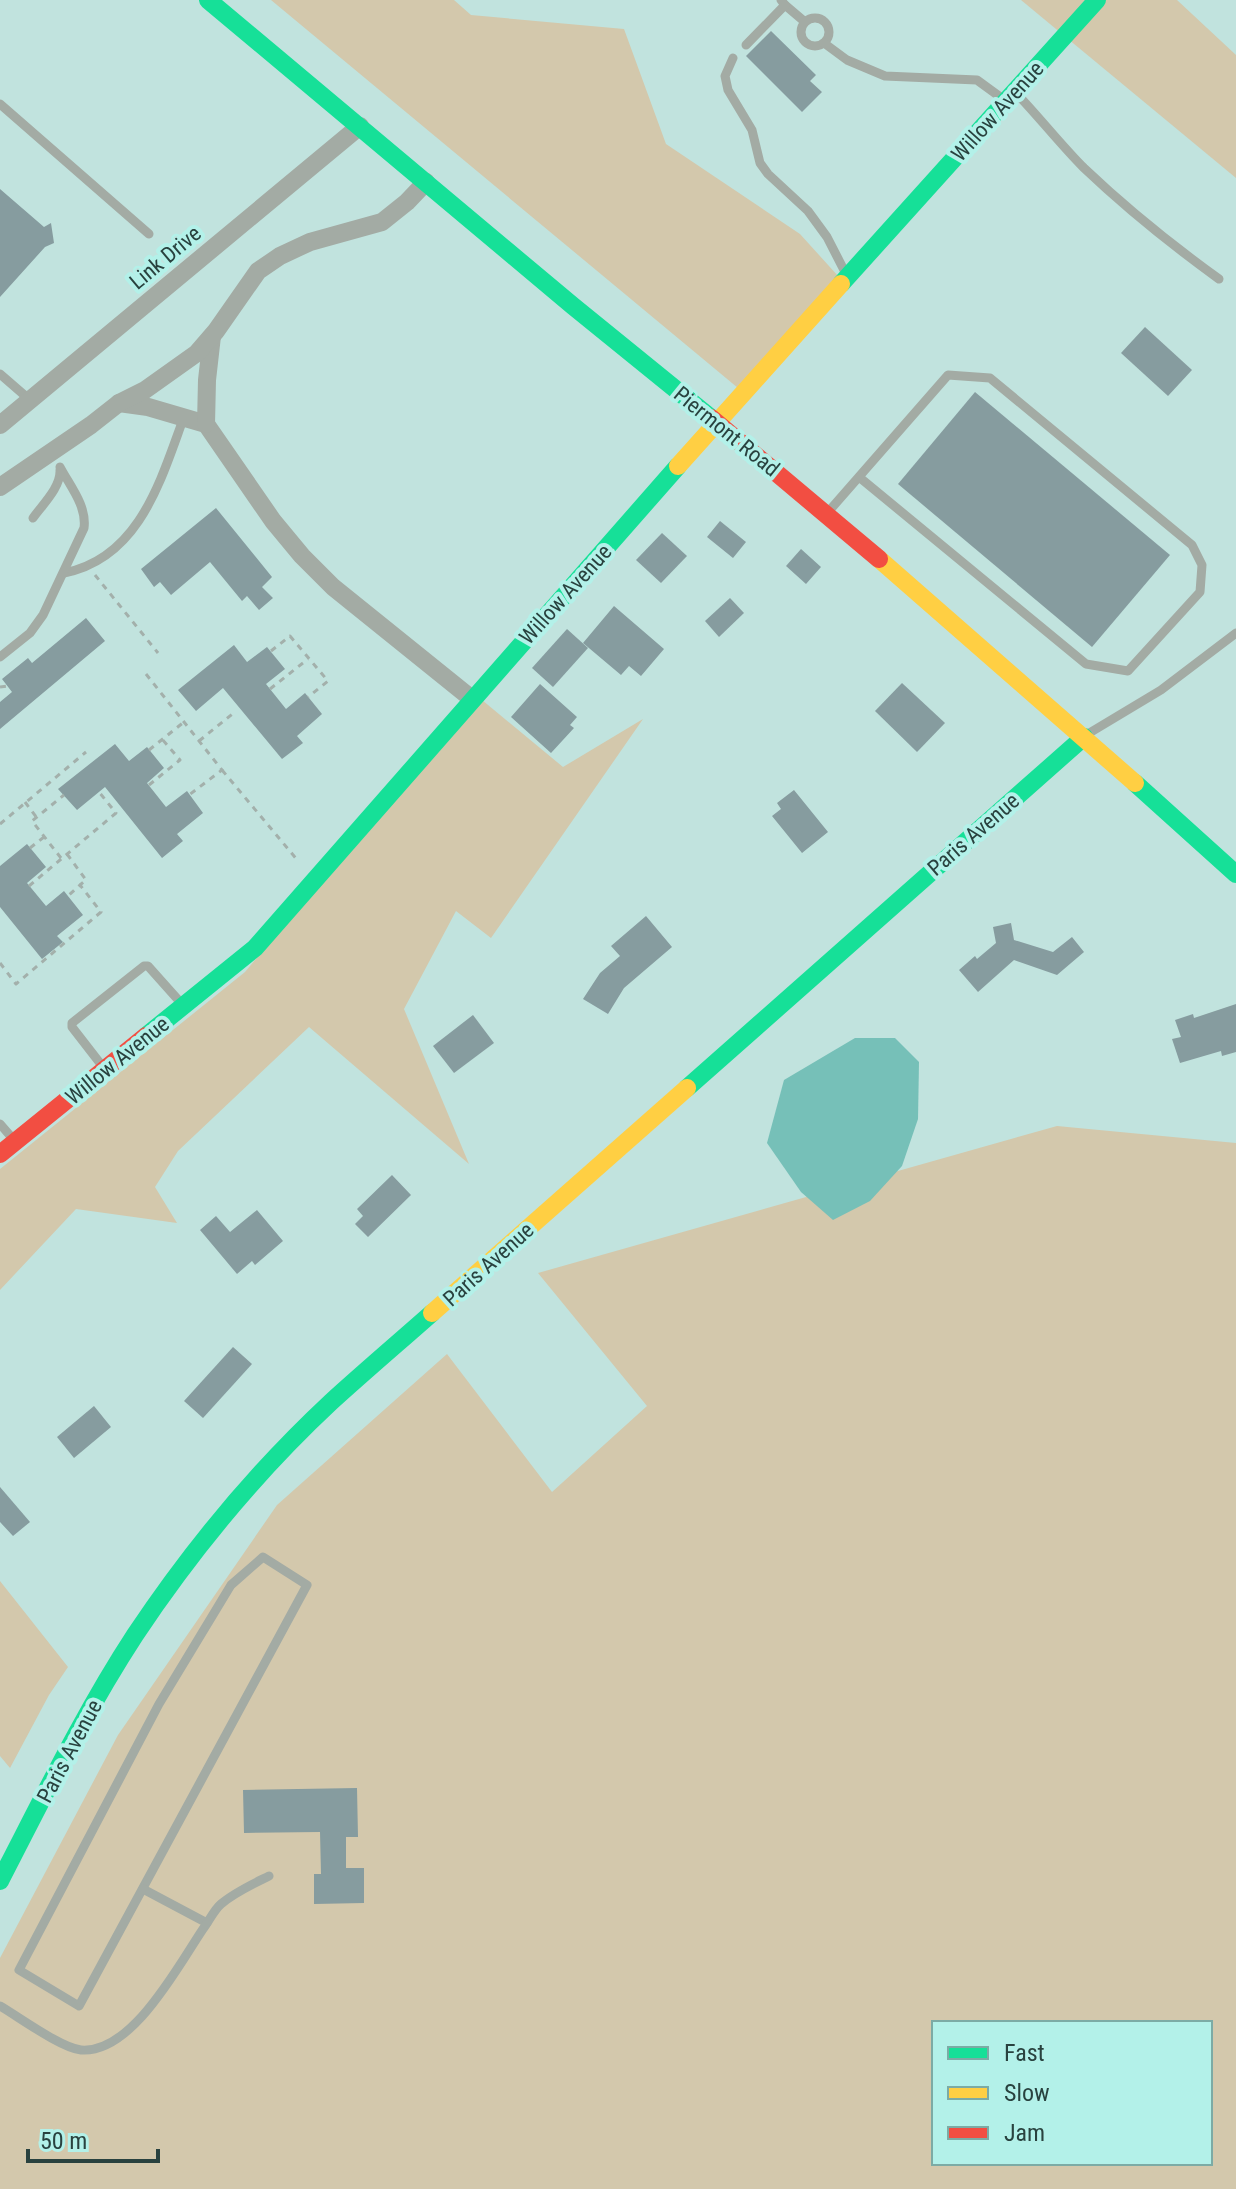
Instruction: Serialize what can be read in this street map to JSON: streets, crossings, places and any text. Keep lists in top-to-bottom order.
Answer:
{
  "streets": {
    "street": [
      "Willow Avenue",
      "Link Drive",
      "Piermont Road",
      "Paris Avenue"
    ]
  },
  "crossings": [
    ["Willow Avenue", "Piermont Road"],
    ["Link Drive", "Piermont Road"],
    ["Piermont Road", "Paris Avenue"]
  ],
  "legend": ["Fast", "Slow", "Jam"],
  "scale_bar": "50 m"
}
